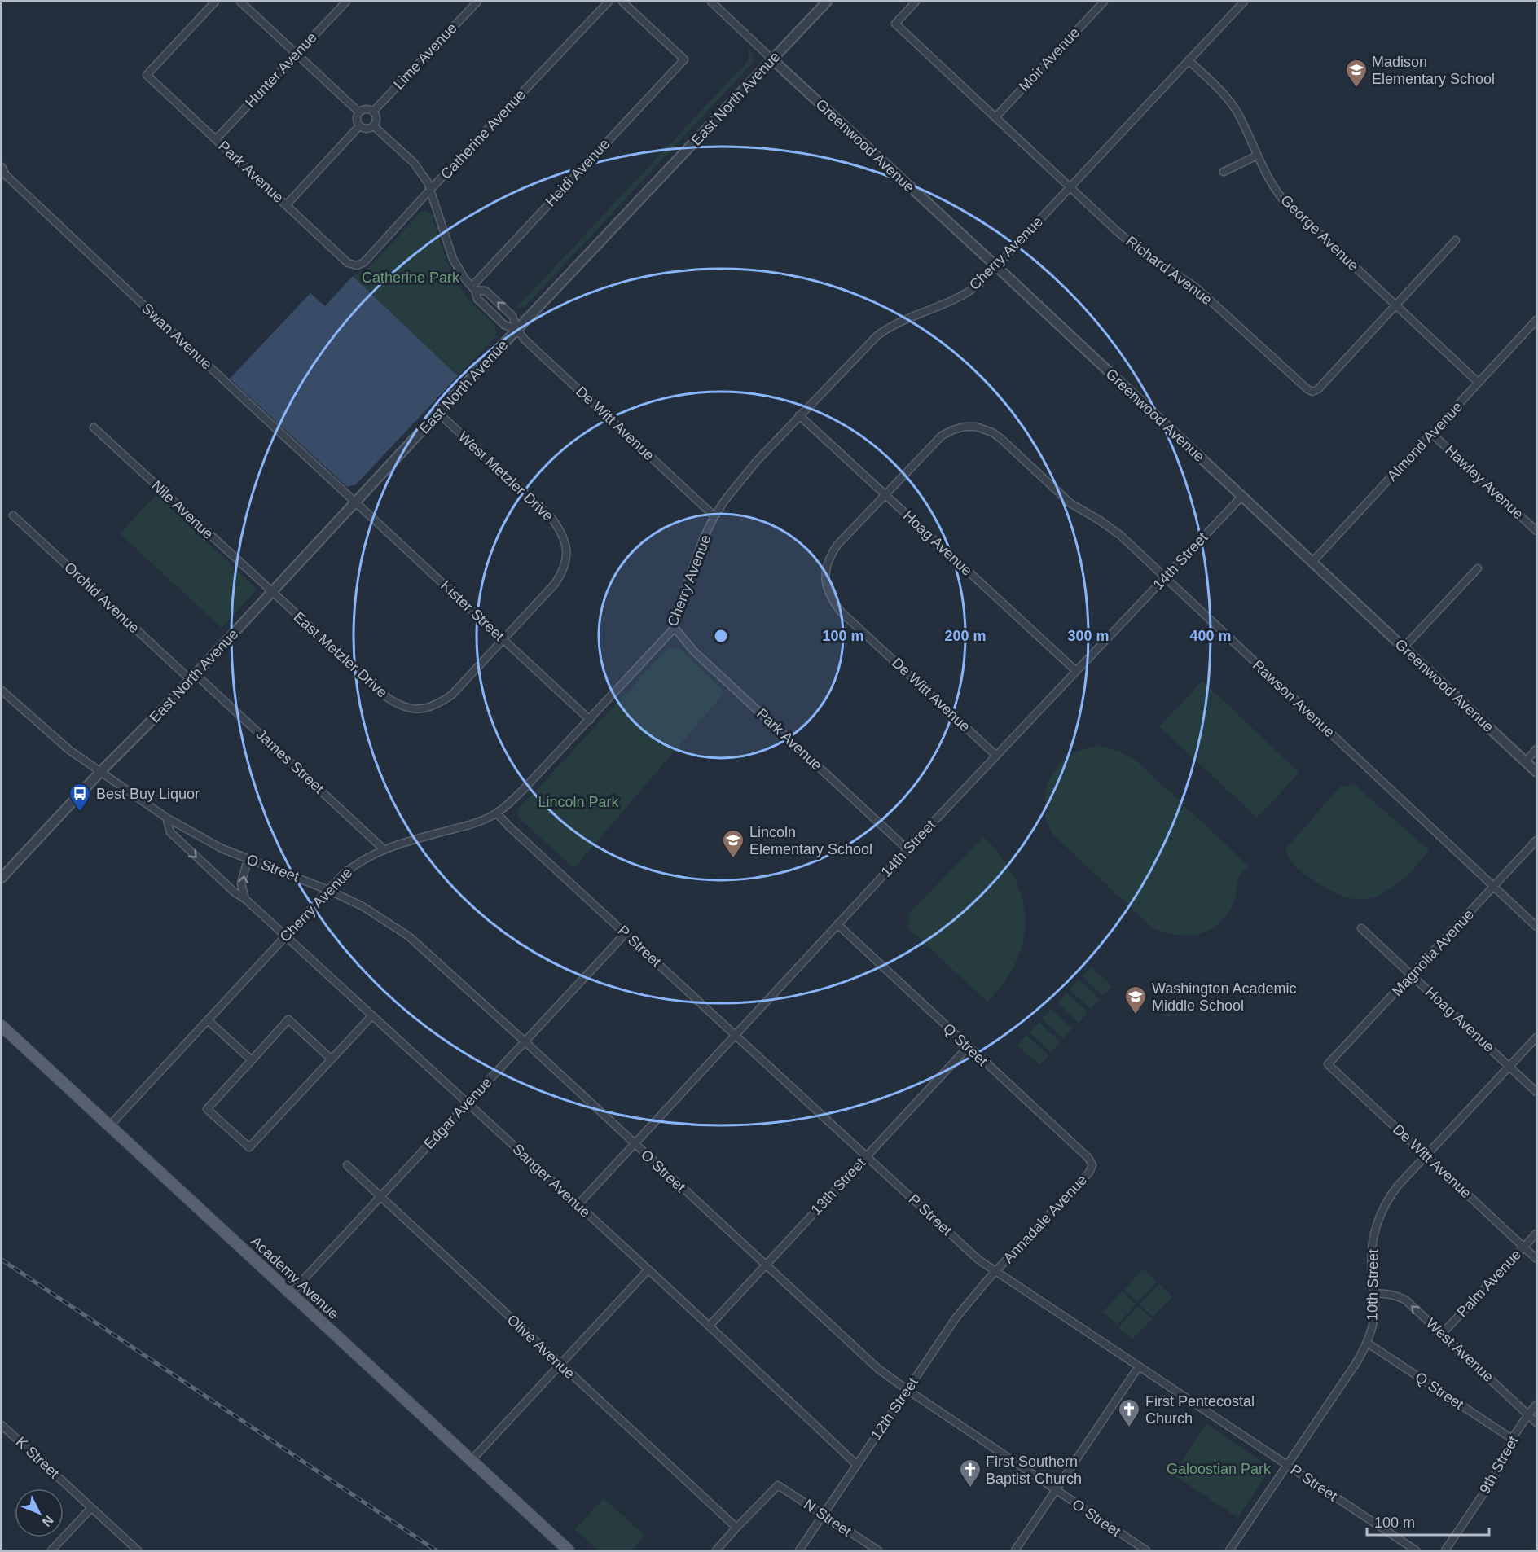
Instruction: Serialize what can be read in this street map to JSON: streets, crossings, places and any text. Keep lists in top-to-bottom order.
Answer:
{
  "streets": {
    "main road": ["Academy Avenue"],
    "street": [
      "Lime Avenue",
      "Moir Avenue",
      "Hunter Avenue",
      "East North Avenue",
      "Catherine Avenue",
      "Greenwood Avenue",
      "Park Avenue",
      "Heidi Avenue",
      "George Avenue",
      "Cherry Avenue",
      "Richard Avenue",
      "Swan Avenue",
      "De Witt Avenue",
      "Almond Avenue",
      "West Metzler Drive",
      "Hawley Avenue",
      "Nile Avenue",
      "Hoag Avenue",
      "14th Street",
      "Orchid Avenue",
      "Kister Street",
      "East Metzler Drive",
      "Rawson Avenue",
      "James Street",
      "O Street",
      "P Street",
      "Magnolia Avenue",
      "Q Street",
      "Edgar Avenue",
      "Sanger Avenue",
      "13th Street",
      "Annadale Avenue",
      "Palm Avenue",
      "10th Street",
      "Olive Avenue",
      "West Avenue",
      "12th Street",
      "K Street",
      "9th Street",
      "N Street"
    ]
  },
  "crossings": [
    ["Lime Avenue", "De Witt Avenue"],
    ["Moir Avenue", "Richard Avenue"],
    ["Hunter Avenue", "Park Avenue"],
    ["East North Avenue", "Greenwood Avenue"],
    ["East North Avenue", "Swan Avenue"],
    ["East North Avenue", "De Witt Avenue"],
    ["East North Avenue", "West Metzler Drive"],
    ["East North Avenue", "Nile Avenue"],
    ["East North Avenue", "Orchid Avenue"],
    ["East North Avenue", "Kister Street"],
    ["East North Avenue", "East Metzler Drive"],
    ["East North Avenue", "James Street"],
    ["East North Avenue", "Sanger Avenue"],
    ["Catherine Avenue", "Park Avenue"],
    ["Catherine Avenue", "De Witt Avenue"],
    ["Greenwood Avenue", "Cherry Avenue"],
    ["Greenwood Avenue", "Almond Avenue"],
    ["Greenwood Avenue", "14th Street"],
    ["Park Avenue", "Cherry Avenue"],
    ["Park Avenue", "14th Street"],
    ["Heidi Avenue", "De Witt Avenue"],
    ["George Avenue", "Cherry Avenue"],
    ["George Avenue", "Richard Avenue"],
    ["George Avenue", "Almond Avenue"],
    ["Cherry Avenue", "Richard Avenue"],
    ["Cherry Avenue", "De Witt Avenue"],
    ["Cherry Avenue", "Hoag Avenue"],
    ["Cherry Avenue", "Kister Street"],
    ["Cherry Avenue", "James Street"],
    ["Cherry Avenue", "O Street"],
    ["Cherry Avenue", "P Street"],
    ["Cherry Avenue", "Sanger Avenue"],
    ["Cherry Avenue", "Academy Avenue"],
    ["Swan Avenue", "Kister Street"],
    ["De Witt Avenue", "Hoag Avenue"],
    ["De Witt Avenue", "14th Street"],
    ["De Witt Avenue", "Rawson Avenue"],
    ["De Witt Avenue", "Magnolia Avenue"],
    ["De Witt Avenue", "Palm Avenue"],
    ["De Witt Avenue", "10th Street"],
    ["Almond Avenue", "Hawley Avenue"],
    ["West Metzler Drive", "Kister Street"],
    ["West Metzler Drive", "East Metzler Drive"],
    ["Nile Avenue", "East Metzler Drive"],
    ["Hoag Avenue", "14th Street"],
    ["Hoag Avenue", "Rawson Avenue"],
    ["Hoag Avenue", "Magnolia Avenue"],
    ["Hoag Avenue", "10th Street"],
    ["14th Street", "Rawson Avenue"],
    ["14th Street", "O Street"],
    ["14th Street", "P Street"],
    ["14th Street", "Q Street"],
    ["14th Street", "Sanger Avenue"],
    ["Orchid Avenue", "James Street"],
    ["Kister Street", "East Metzler Drive"],
    ["Rawson Avenue", "Magnolia Avenue"],
    ["O Street", "Edgar Avenue"],
    ["O Street", "Sanger Avenue"],
    ["O Street", "13th Street"],
    ["O Street", "12th Street"],
    ["P Street", "Edgar Avenue"],
    ["P Street", "13th Street"],
    ["P Street", "Annadale Avenue"],
    ["P Street", "10th Street"],
    ["P Street", "12th Street"],
    ["Q Street", "13th Street"],
    ["Q Street", "Annadale Avenue"],
    ["Q Street", "10th Street"],
    ["Q Street", "9th Street"],
    ["Edgar Avenue", "Sanger Avenue"],
    ["Edgar Avenue", "Academy Avenue"],
    ["Edgar Avenue", "Olive Avenue"],
    ["Sanger Avenue", "13th Street"],
    ["Sanger Avenue", "12th Street"],
    ["Annadale Avenue", "12th Street"],
    ["Palm Avenue", "West Avenue"],
    ["10th Street", "West Avenue"],
    ["Olive Avenue", "N Street"],
    ["West Avenue", "9th Street"],
    ["12th Street", "N Street"]
  ],
  "one_way": ["West Avenue"],
  "parks": ["Catherine Park", "Lincoln Park", "Galoostian Park"],
  "places": {
    "school or university": ["Madison Elementary School", "Lincoln Elementary School", "Washington Academic Middle School"],
    "bus stop": ["Best Buy Liquor"],
    "church": ["First Pentecostal Church", "First Southern Baptist Church"]
  },
  "scale_bar": "100 m",
  "north": "bottom right",
  "rings": [
    "100 m",
    "200 m",
    "300 m",
    "400 m"
  ]
}
